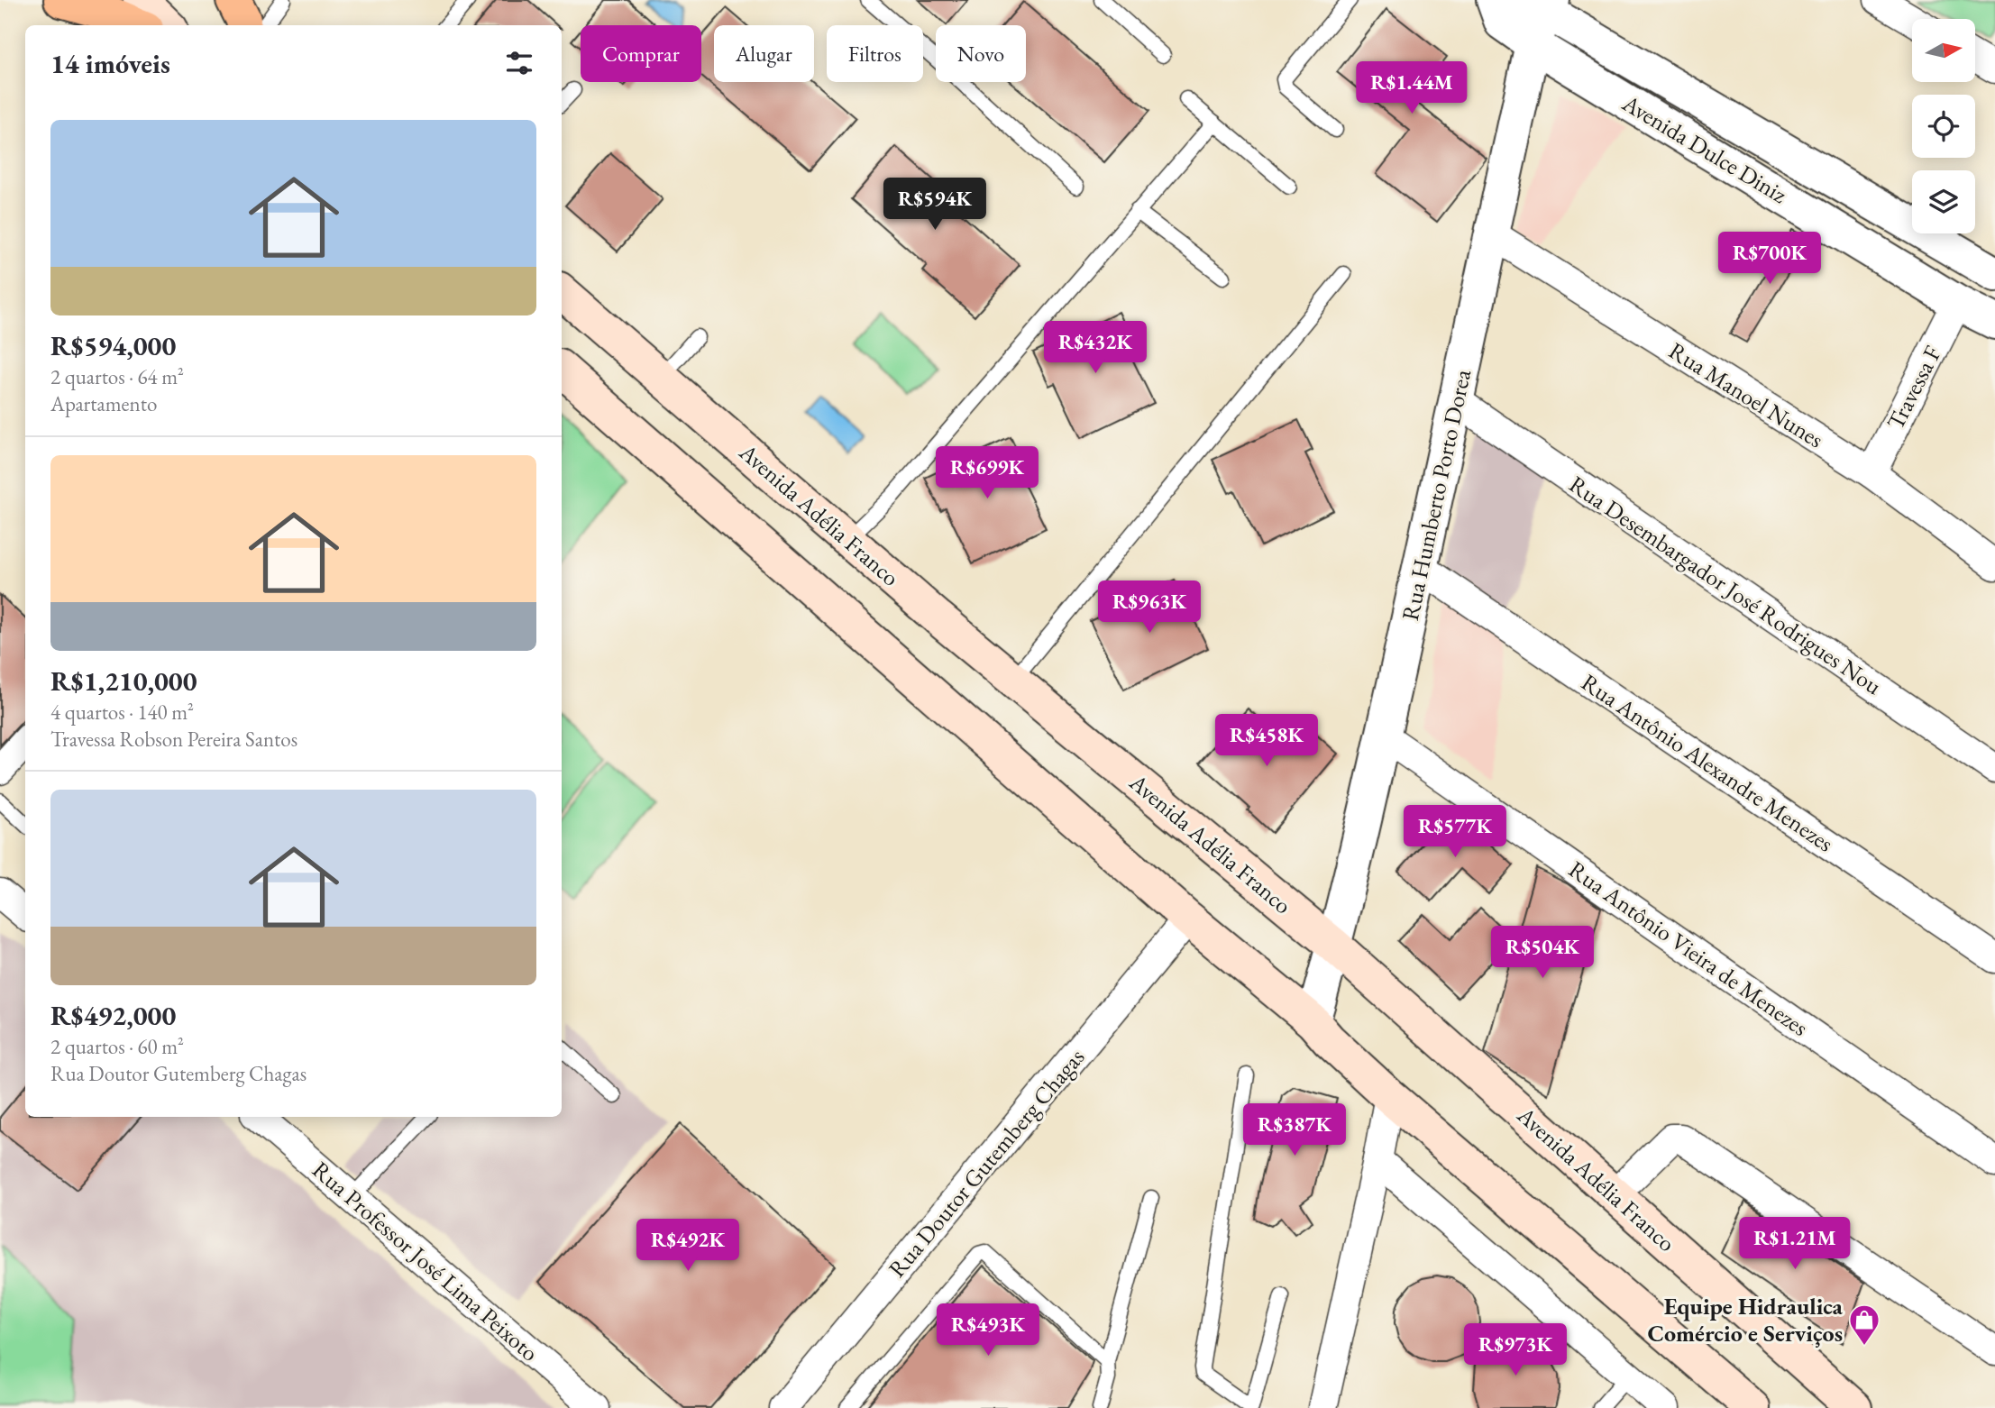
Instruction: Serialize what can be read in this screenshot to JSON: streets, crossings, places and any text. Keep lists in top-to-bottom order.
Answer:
{
  "streets": {
    "main road": ["Avenida Adélia Franco"],
    "street": [
      "Avenida Dulce Diniz",
      "Travessa F",
      "Rua Manoel Nunes",
      "Rua Humberto Porto Dorea",
      "Rua Desembargador José Rodrigues Nou",
      "Rua Antônio Alexandre Menezes",
      "Rua Antônio Vieira de Menezes",
      "Rua Doutor Gutemberg Chagas",
      "Rua Professor José Lima Peixoto"
    ]
  },
  "crossings": [
    ["Avenida Dulce Diniz", "Travessa F"],
    ["Avenida Dulce Diniz", "Rua Humberto Porto Dorea"],
    ["Travessa F", "Rua Manoel Nunes"],
    ["Rua Manoel Nunes", "Rua Humberto Porto Dorea"],
    ["Rua Humberto Porto Dorea", "Avenida Adélia Franco"],
    ["Rua Humberto Porto Dorea", "Rua Desembargador José Rodrigues Nou"],
    ["Rua Humberto Porto Dorea", "Rua Antônio Alexandre Menezes"],
    ["Rua Humberto Porto Dorea", "Rua Antônio Vieira de Menezes"]
  ],
  "places": {
    "shop": ["Equipe Hidraulica Comércio e Serviços"]
  },
  "north": "right",
  "page": {
    "chip": [
      "Comprar",
      "Alugar",
      "Filtros",
      "Novo"
    ],
    "heading": "14 imóveis",
    "price": [
      "R$1.44M",
      "R$594K",
      "R$700K",
      "R$432K",
      "R$699K",
      "R$963K",
      "R$458K",
      "R$577K",
      "R$504K",
      "R$387K",
      "R$1.21M",
      "R$492K",
      "R$493K",
      "R$973K"
    ],
    "list": [
      {
        "name": "R$594,000",
        "note": "2 quartos · 64 m² · Apartamento"
      },
      {
        "name": "R$1,210,000",
        "note": "4 quartos · 140 m² · Travessa Robson Pereira Santos"
      },
      {
        "name": "R$492,000",
        "note": "2 quartos · 60 m² · Rua Doutor Gutemberg Chagas"
      }
    ]
  }
}
